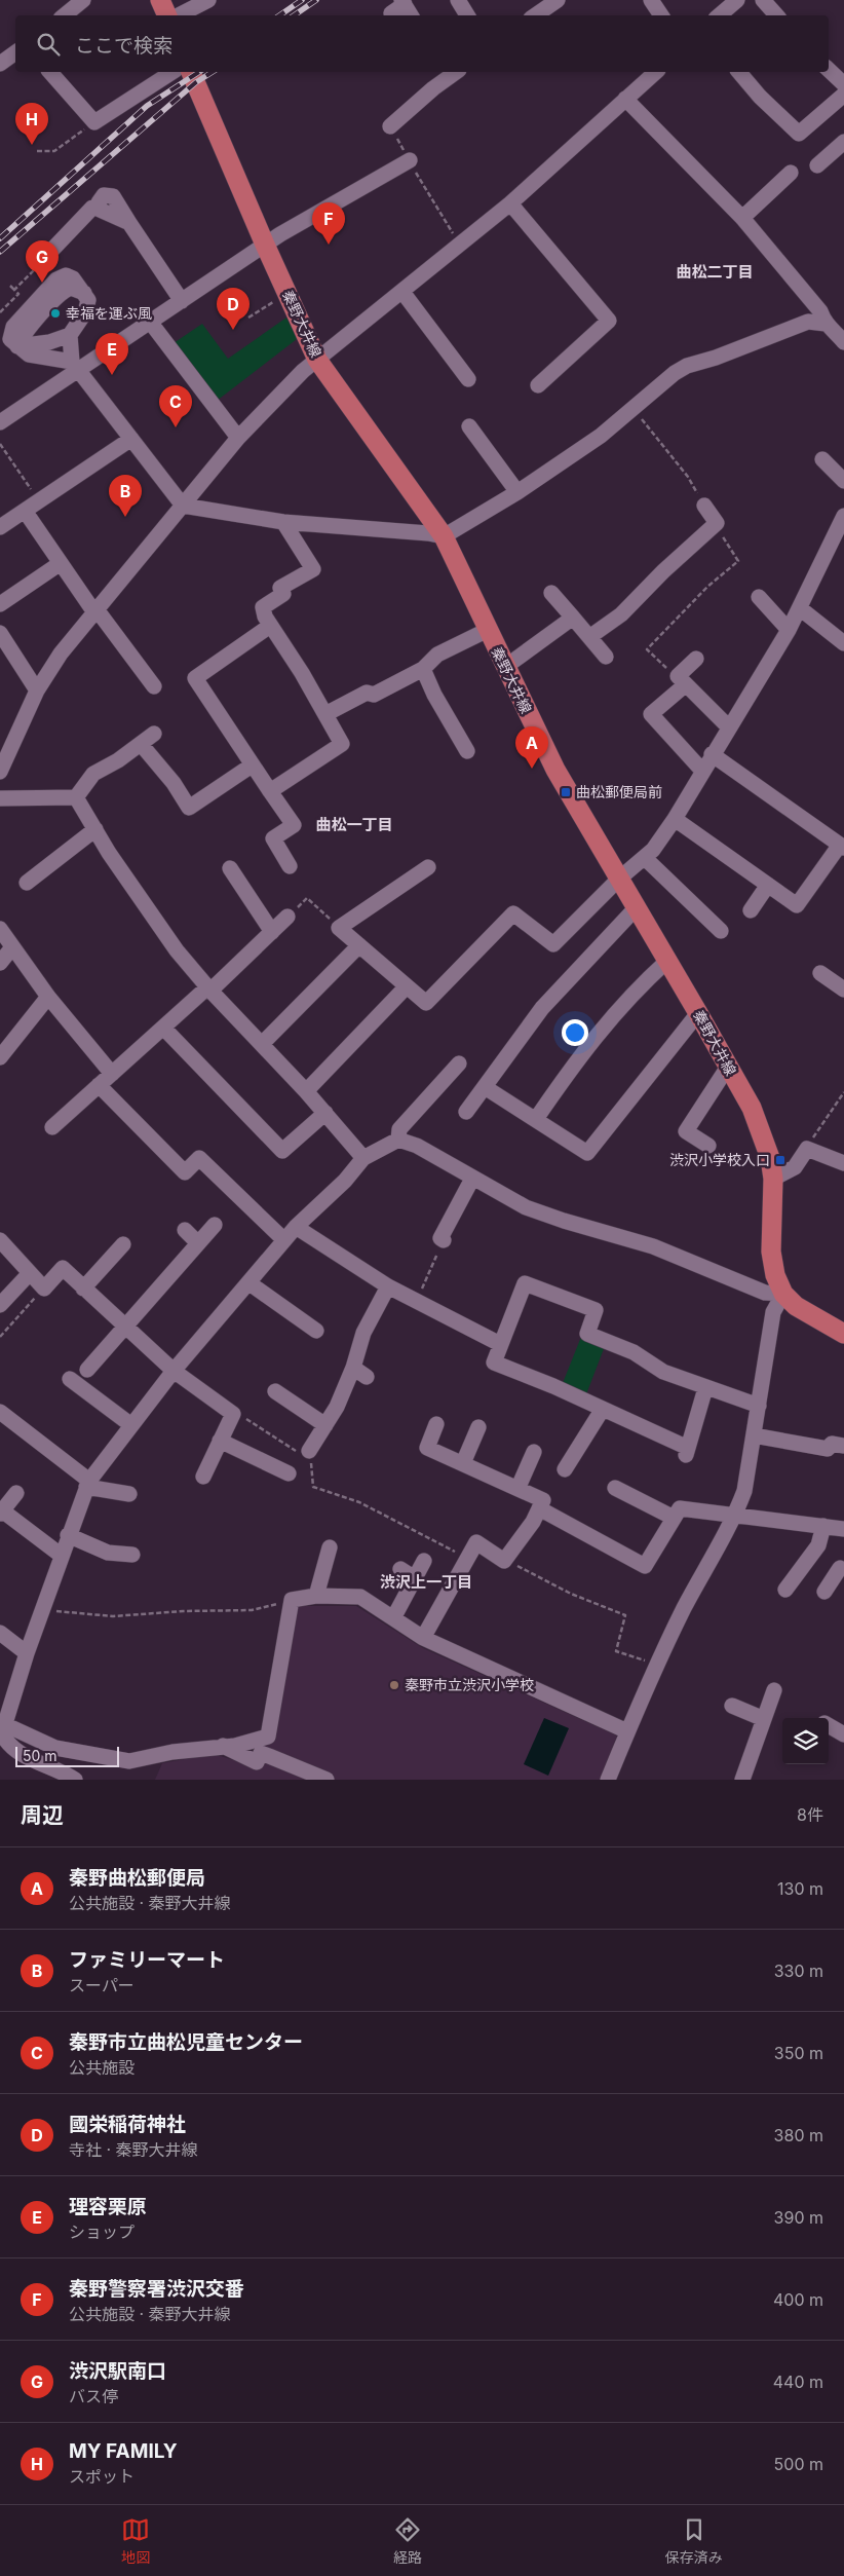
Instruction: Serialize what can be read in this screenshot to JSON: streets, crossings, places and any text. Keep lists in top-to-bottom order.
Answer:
{
  "streets": {
    "main road": ["秦野大井線"]
  },
  "districts": ["曲松二丁目", "曲松一丁目", "渋沢上一丁目"],
  "places": {
    "other": ["幸福を運ぶ風", "秦野市立渋沢小学校"],
    "transit": ["曲松郵便局前", "渋沢小学校入口"]
  },
  "scale_bar": "50 m",
  "page": {
    "search": "ここで検索",
    "pins": [
      "H",
      "F",
      "G",
      "D",
      "E",
      "C",
      "B",
      "A"
    ],
    "scale": "50 m",
    "heading": ["周辺", "8件"],
    "list": [
      {
        "mark": "A",
        "name": "秦野曲松郵便局",
        "note": "公共施設 · 秦野大井線",
        "value": "130 m"
      },
      {
        "mark": "B",
        "name": "ファミリーマート",
        "note": "スーパー",
        "value": "330 m"
      },
      {
        "mark": "C",
        "name": "秦野市立曲松児童センター",
        "note": "公共施設",
        "value": "350 m"
      },
      {
        "mark": "D",
        "name": "國栄稲荷神社",
        "note": "寺社 · 秦野大井線",
        "value": "380 m"
      },
      {
        "mark": "E",
        "name": "理容栗原",
        "note": "ショップ",
        "value": "390 m"
      },
      {
        "mark": "F",
        "name": "秦野警察署渋沢交番",
        "note": "公共施設 · 秦野大井線",
        "value": "400 m"
      },
      {
        "mark": "G",
        "name": "渋沢駅南口",
        "note": "バス停",
        "value": "440 m"
      },
      {
        "mark": "H",
        "name": "MY FAMILY",
        "note": "スポット",
        "value": "500 m"
      }
    ],
    "nav": ["地図", "経路", "保存済み"]
  }
}
